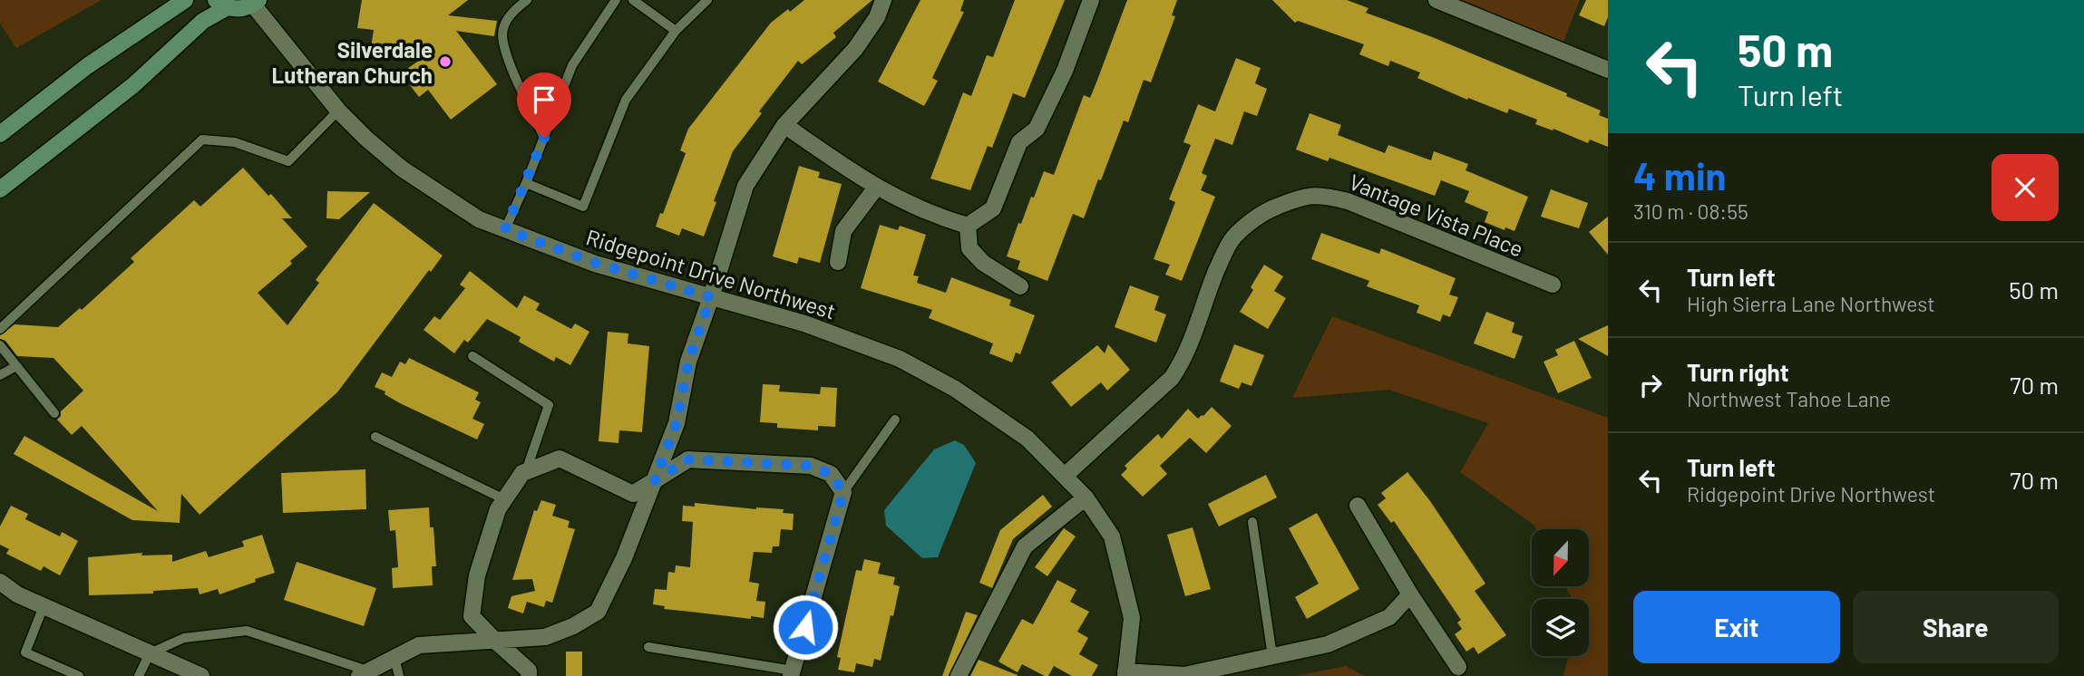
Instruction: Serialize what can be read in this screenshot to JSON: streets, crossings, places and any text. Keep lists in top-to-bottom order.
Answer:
{
  "streets": {
    "street": ["Vantage Vista Place", "Ridgepoint Drive Northwest"]
  },
  "crossings": [
    ["Vantage Vista Place", "Ridgepoint Drive Northwest"]
  ],
  "places": ["Silverdale Lutheran Church"],
  "north": "bottom",
  "page": {
    "turn": ["50 m", "Turn left"],
    "heading": ["4 min", "310 m · 08:55"],
    "list": [
      {
        "name": "Turn left",
        "note": "High Sierra Lane Northwest",
        "value": "50 m"
      },
      {
        "name": "Turn right",
        "note": "Northwest Tahoe Lane",
        "value": "70 m"
      },
      {
        "name": "Turn left",
        "note": "Ridgepoint Drive Northwest",
        "value": "70 m"
      }
    ],
    "buttons": ["Exit", "Share"]
  }
}
